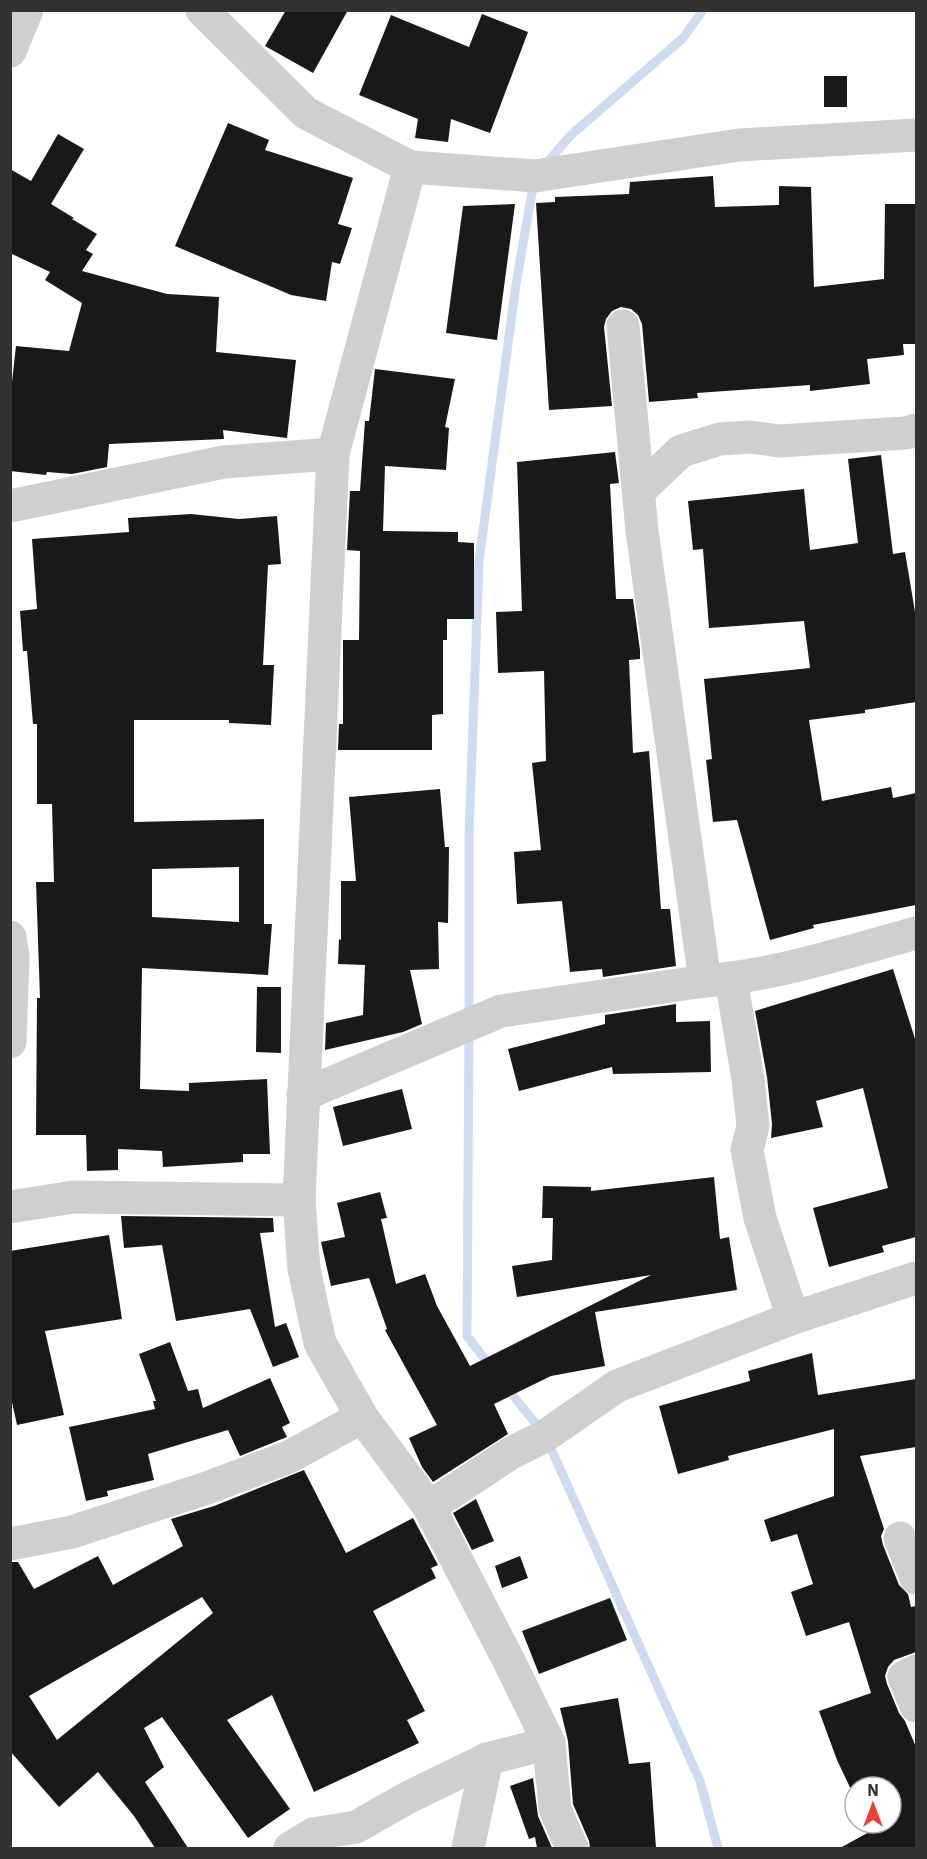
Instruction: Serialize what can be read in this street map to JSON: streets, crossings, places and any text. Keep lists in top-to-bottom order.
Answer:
{
  "north": "top"
}
